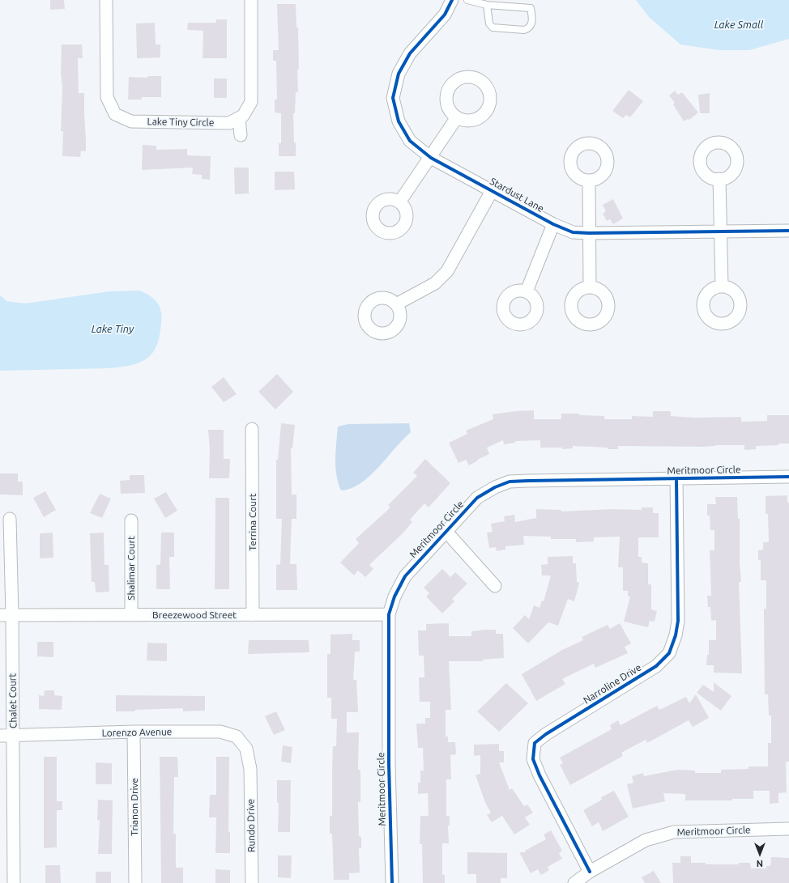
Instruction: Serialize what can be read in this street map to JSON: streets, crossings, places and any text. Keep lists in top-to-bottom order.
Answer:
{
  "streets": {
    "street": [
      "Lake Tiny Circle",
      "Stardust Lane",
      "Meritmoor Circle",
      "Terrina Court",
      "Shalimar Court",
      "Breezewood Street",
      "Narroline Drive",
      "Chalet Court",
      "Lorenzo Avenue",
      "Trianon Drive",
      "Rundo Drive"
    ]
  },
  "crossings": [
    ["Meritmoor Circle", "Breezewood Street"],
    ["Meritmoor Circle", "Narroline Drive"],
    ["Terrina Court", "Breezewood Street"],
    ["Shalimar Court", "Breezewood Street"],
    ["Breezewood Street", "Chalet Court"],
    ["Chalet Court", "Lorenzo Avenue"],
    ["Lorenzo Avenue", "Trianon Drive"],
    ["Lorenzo Avenue", "Rundo Drive"]
  ],
  "water": ["Lake Small", "Lake Tiny"],
  "north": "bottom"
}
